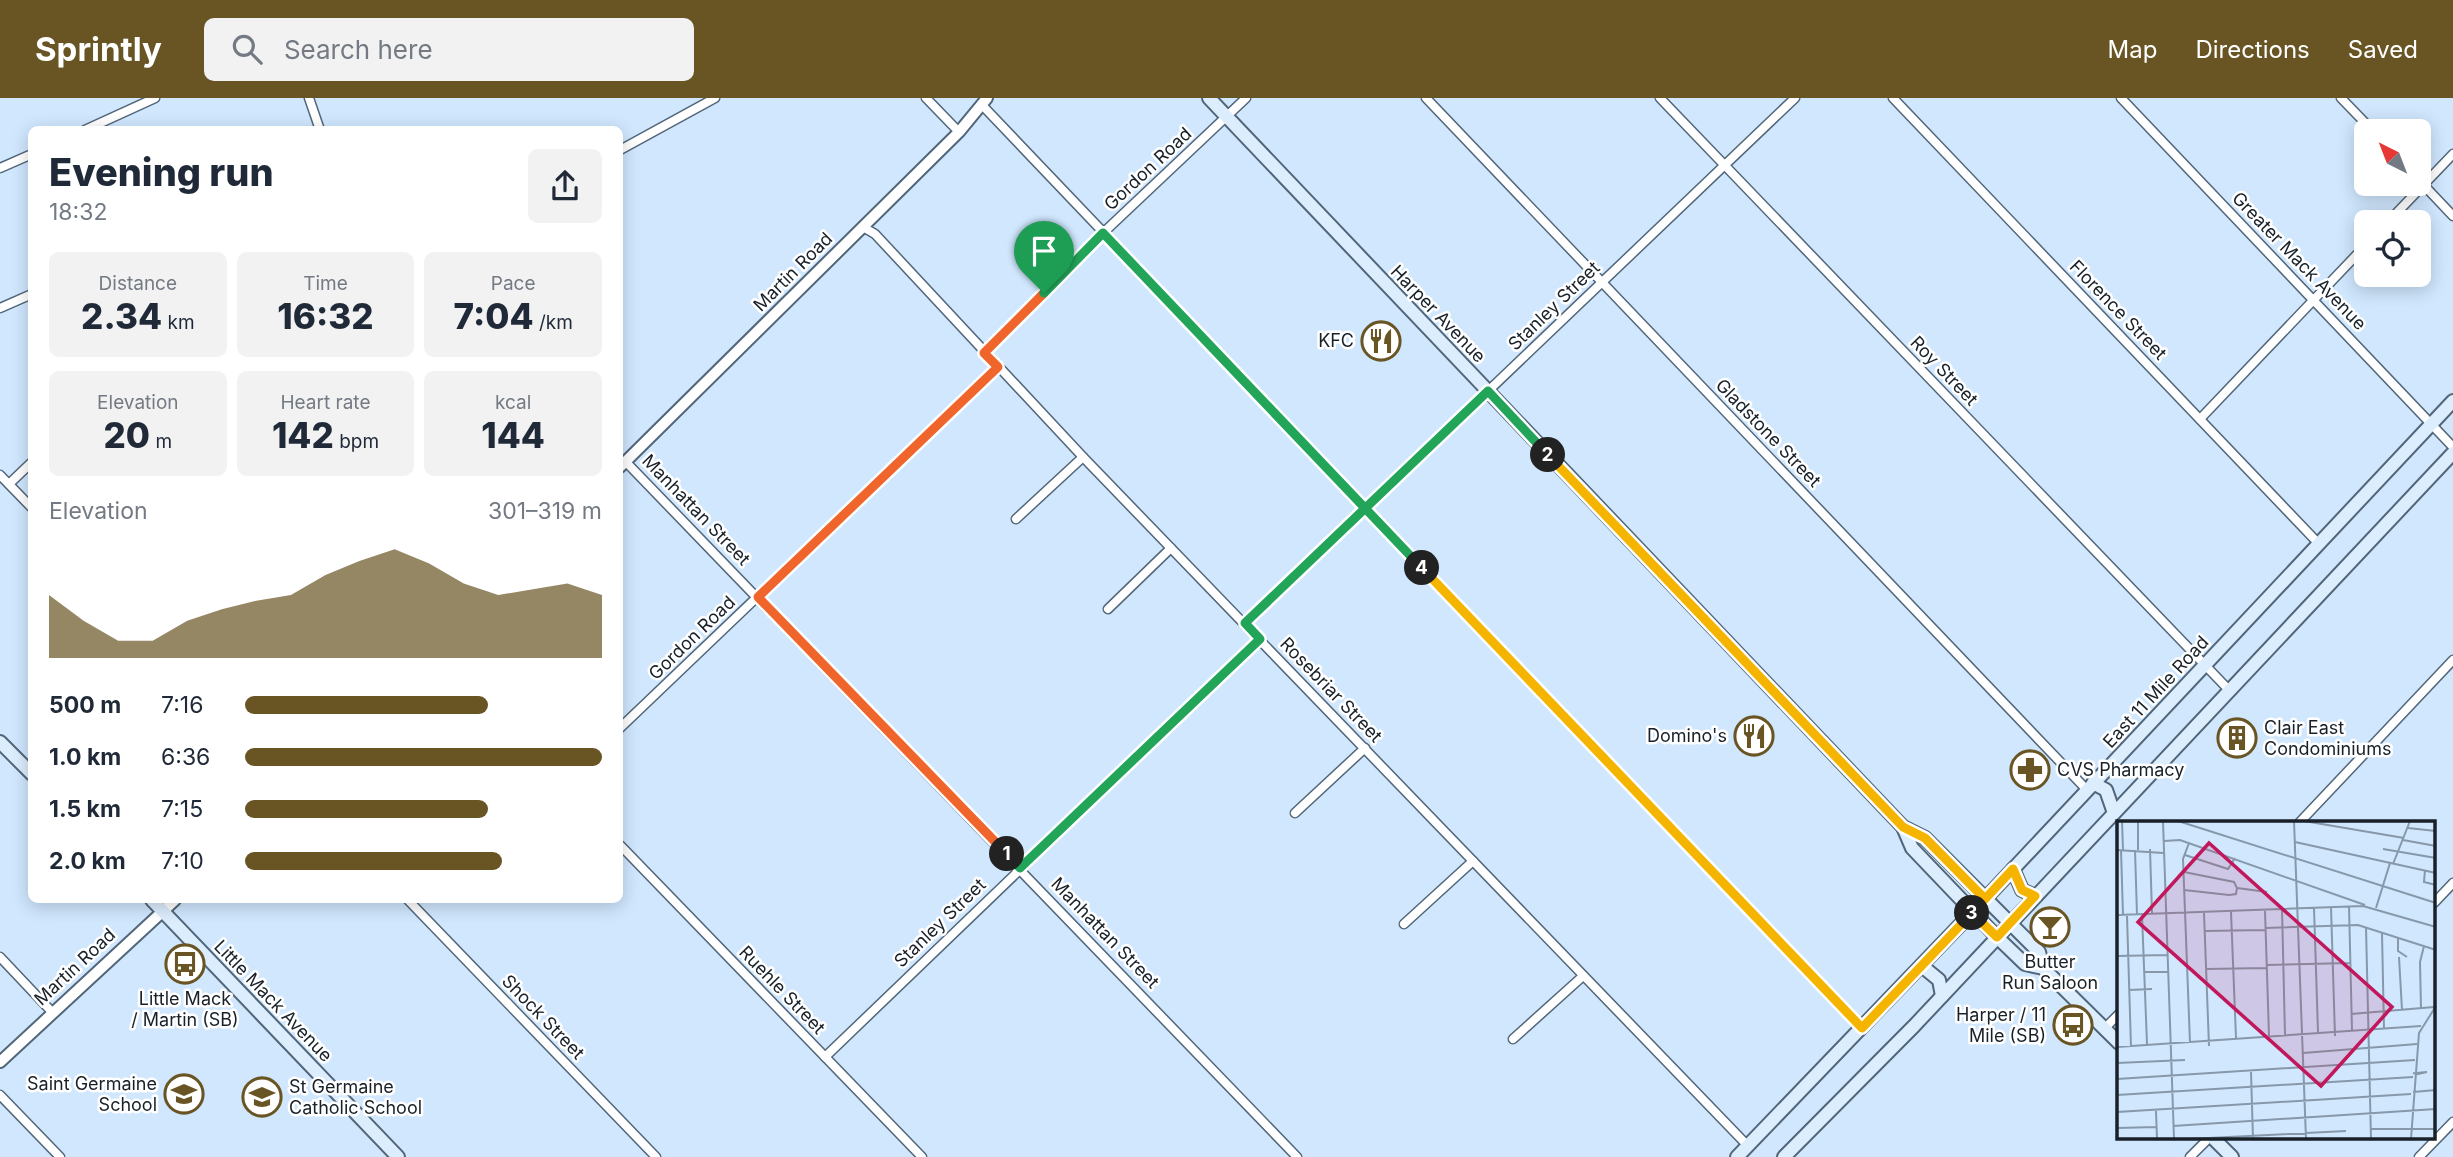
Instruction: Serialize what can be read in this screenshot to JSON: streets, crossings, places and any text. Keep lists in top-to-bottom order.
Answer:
{
  "streets": {
    "main road": ["Harper Avenue", "East 11 Mile Road", "Little Mack Avenue"],
    "street": [
      "Gordon Road",
      "Greater Mack Avenue",
      "Martin Road",
      "Stanley Street",
      "Florence Street",
      "Roy Street",
      "Gladstone Street",
      "Manhattan Street",
      "Rosebriar Street",
      "Ruehle Street",
      "Shock Street"
    ]
  },
  "crossings": [
    ["Gordon Road", "Harper Avenue"],
    ["Gordon Road", "Manhattan Street"],
    ["Gordon Road", "Rosebriar Street"],
    ["Greater Mack Avenue", "East 11 Mile Road"],
    ["Martin Road", "Rosebriar Street"],
    ["Martin Road", "Little Mack Avenue"],
    ["Stanley Street", "Harper Avenue"],
    ["Stanley Street", "Roy Street"],
    ["Stanley Street", "Gladstone Street"],
    ["Stanley Street", "Manhattan Street"],
    ["Stanley Street", "Rosebriar Street"],
    ["Stanley Street", "Ruehle Street"],
    ["Florence Street", "East 11 Mile Road"],
    ["Harper Avenue", "East 11 Mile Road"],
    ["Roy Street", "East 11 Mile Road"],
    ["Gladstone Street", "East 11 Mile Road"],
    ["Rosebriar Street", "East 11 Mile Road"]
  ],
  "places": {
    "restaurant": ["KFC", "Domino's"],
    "building": ["Clair East Condominiums"],
    "pharmacy": ["CVS Pharmacy"],
    "bar": ["Butter Run Saloon"],
    "bus stop": ["Little Mack / Martin (SB)", "Harper / 11 Mile (SB)"],
    "school or university": ["Saint Germaine School", "St Germaine Catholic School"]
  },
  "north": "top left",
  "page": {
    "header": "Sprintly",
    "search": "Search here",
    "nav": ["Map", "Directions", "Saved"],
    "heading": ["Evening run", "18:32"],
    "stats": [
      ["Distance", "2.34 km"],
      ["Time", "16:32"],
      ["Pace", "7:04 /km"],
      ["Elevation", "20 m"],
      ["Heart rate", "142 bpm"],
      ["kcal", "144"]
    ],
    "pins": [
      "2",
      "4",
      "1",
      "3"
    ],
    "chart": ["Elevation", "301–319 m"],
    "list": [
      {
        "name": "500 m",
        "note": "7:16"
      },
      {
        "name": "1.0 km",
        "note": "6:36"
      },
      {
        "name": "1.5 km",
        "note": "7:15"
      },
      {
        "name": "2.0 km",
        "note": "7:10"
      }
    ]
  }
}
